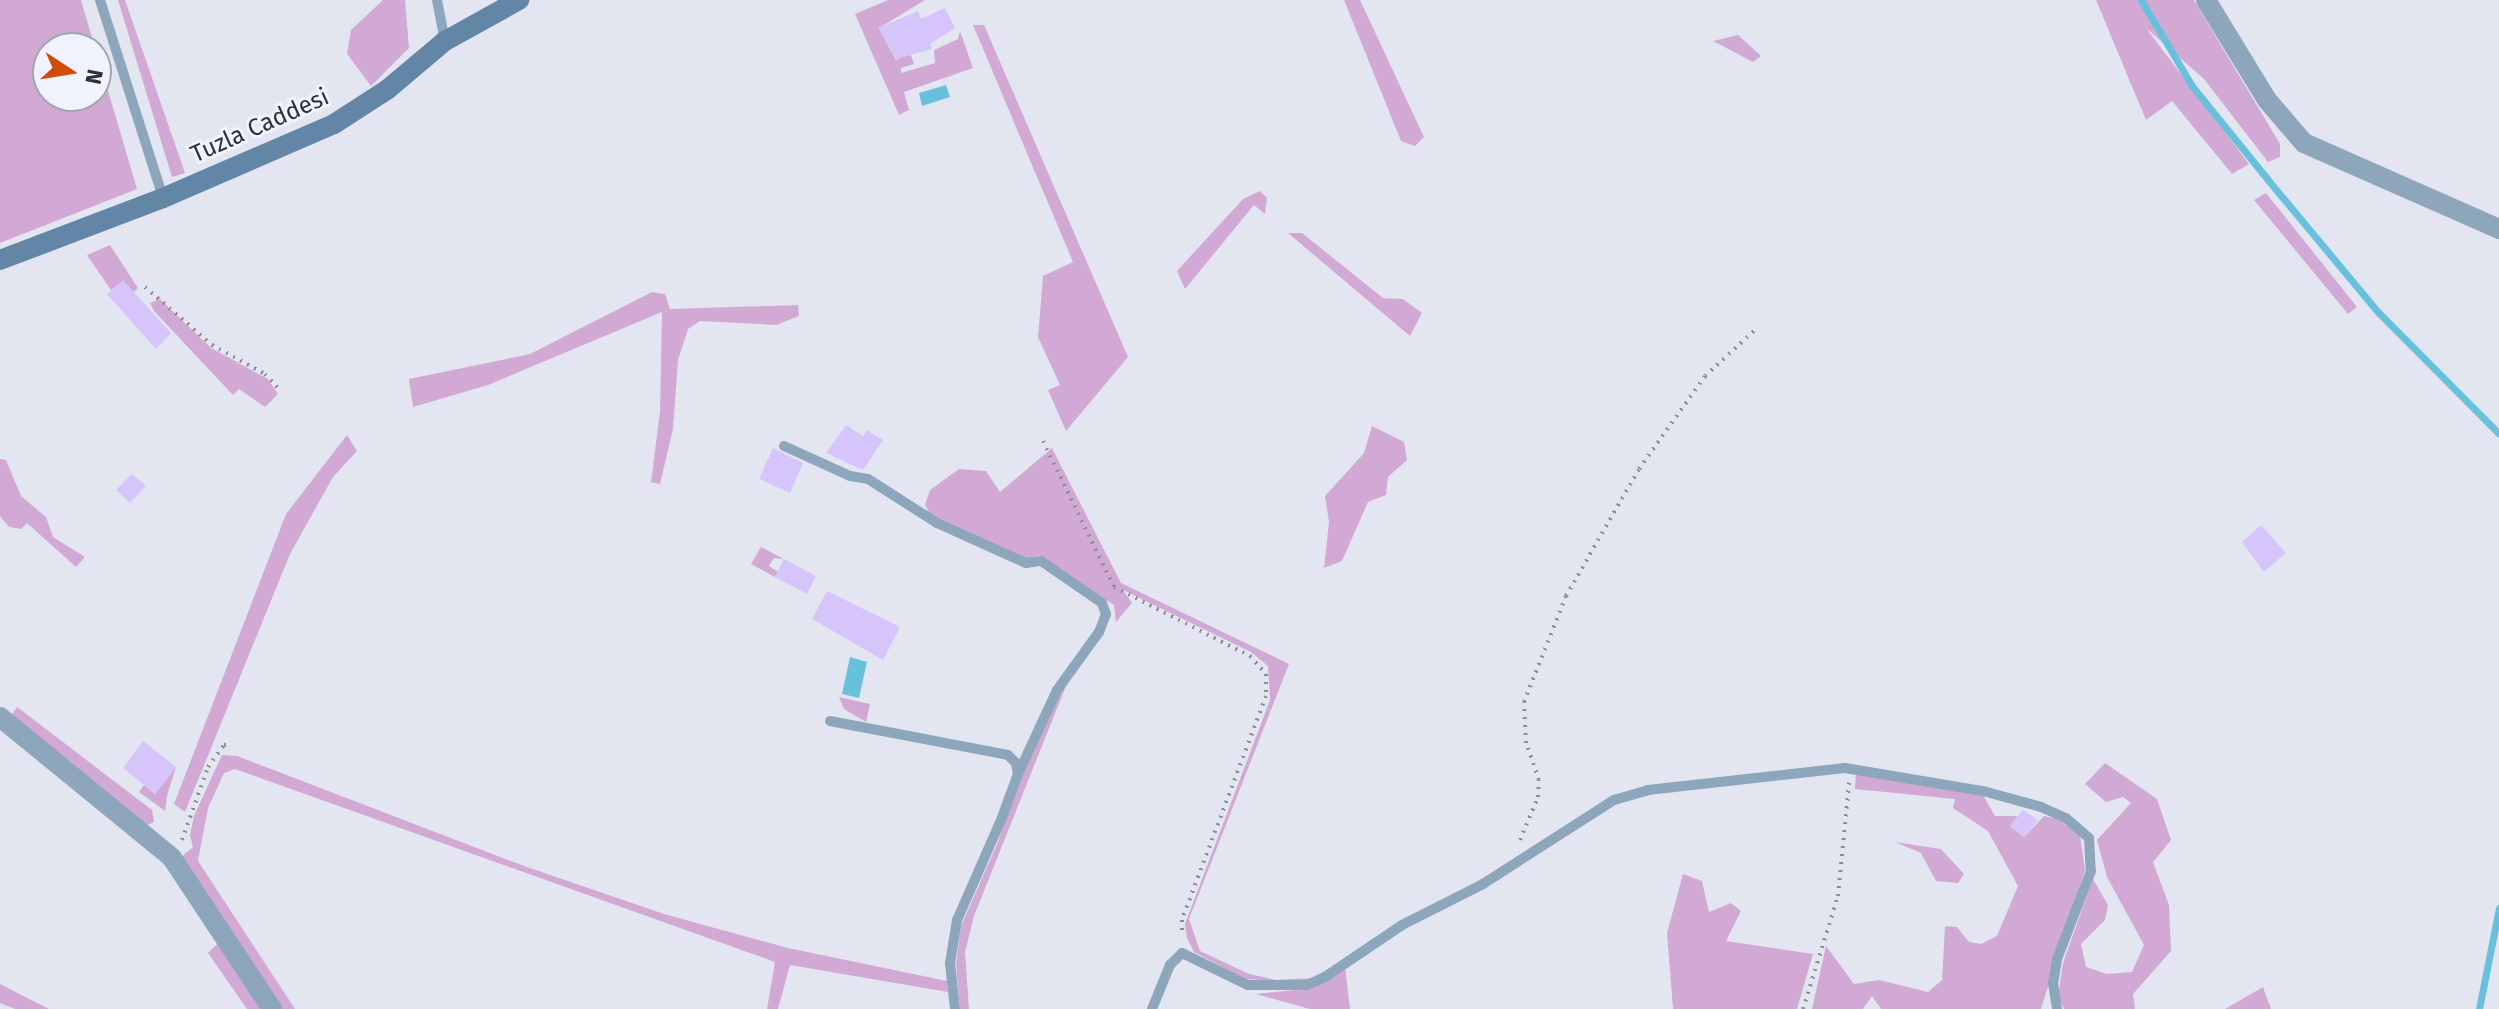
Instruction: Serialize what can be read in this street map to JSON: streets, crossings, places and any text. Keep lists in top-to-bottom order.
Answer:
{
  "streets": {
    "main road": ["Tuzla Caddesi"]
  },
  "north": "right"
}
